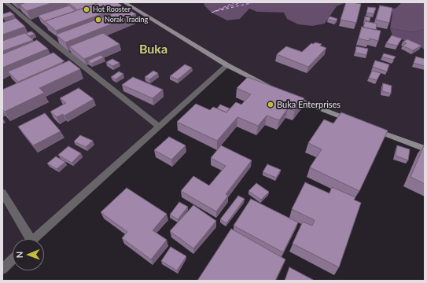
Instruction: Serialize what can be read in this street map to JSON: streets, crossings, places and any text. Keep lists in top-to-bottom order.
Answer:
{
  "districts": ["Buka"],
  "places": ["Hot Rooster", "Norak Trading", "Buka Enterprises"],
  "north": "left"
}
